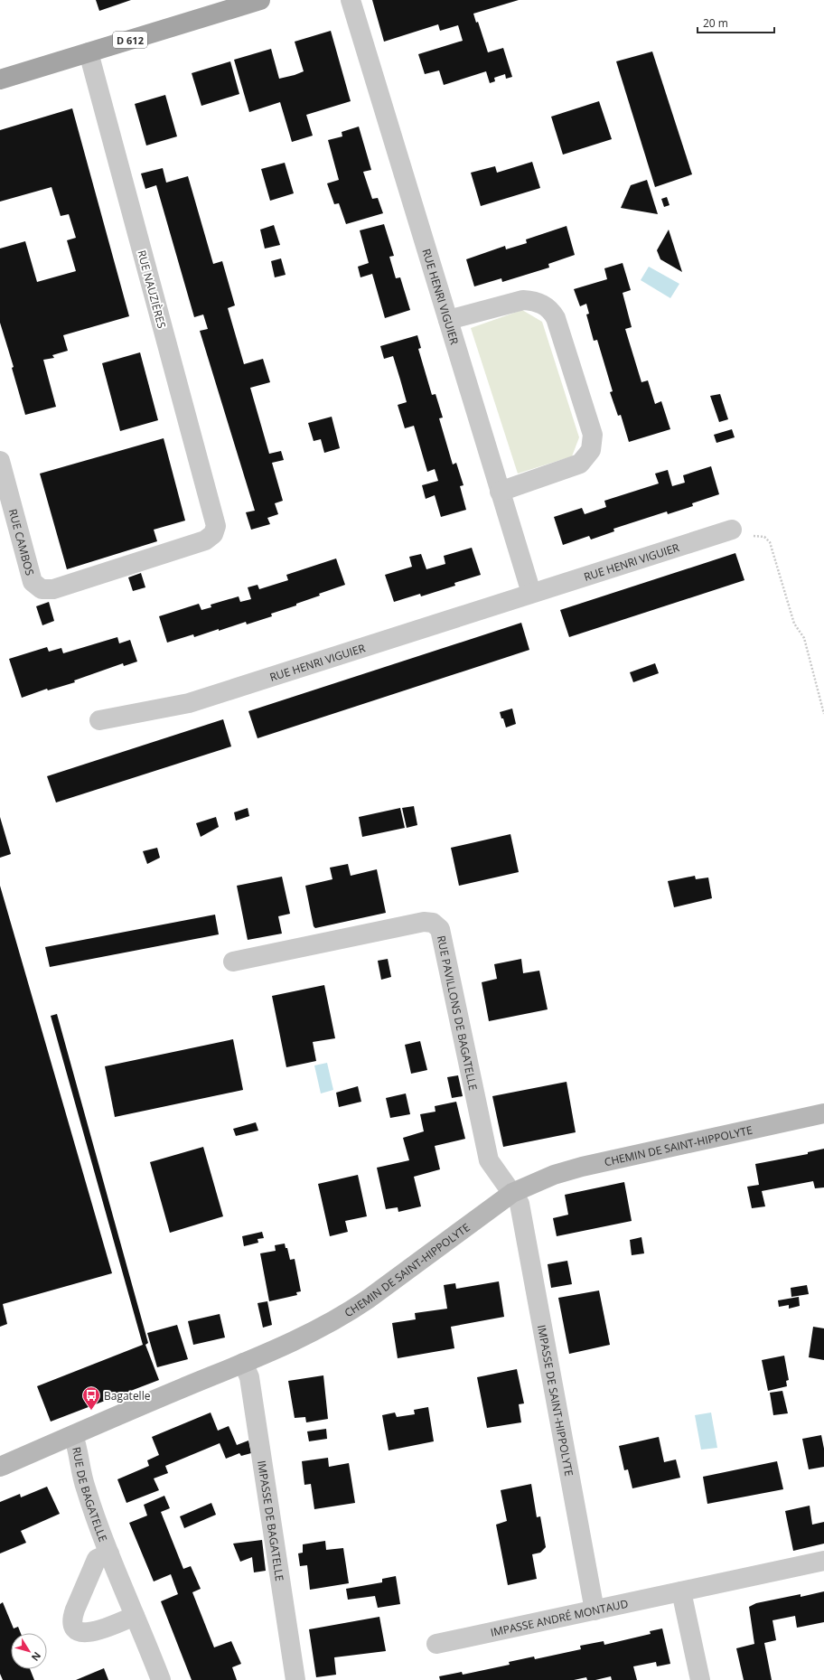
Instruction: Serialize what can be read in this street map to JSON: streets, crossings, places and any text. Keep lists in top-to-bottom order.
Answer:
{
  "streets": {
    "main road": ["D 612"],
    "street": [
      "RUE NAUZIÈRES",
      "RUE HENRI VIGUIER",
      "RUE CAMBOS",
      "RUE PAVILLONS DE BAGATELLE",
      "CHEMIN DE SAINT-HIPPOLYTE",
      "IMPASSE DE SAINT-HIPPOLYTE",
      "RUE DE BAGATELLE",
      "IMPASSE DE BAGATELLE",
      "IMPASSE ANDRÉ MONTAUD"
    ]
  },
  "crossings": [
    ["D 612", "RUE NAUZIÈRES"],
    ["RUE NAUZIÈRES", "RUE CAMBOS"],
    ["RUE PAVILLONS DE BAGATELLE", "CHEMIN DE SAINT-HIPPOLYTE"],
    ["RUE PAVILLONS DE BAGATELLE", "IMPASSE DE SAINT-HIPPOLYTE"],
    ["CHEMIN DE SAINT-HIPPOLYTE", "IMPASSE DE SAINT-HIPPOLYTE"],
    ["CHEMIN DE SAINT-HIPPOLYTE", "RUE DE BAGATELLE"],
    ["CHEMIN DE SAINT-HIPPOLYTE", "IMPASSE DE BAGATELLE"],
    ["IMPASSE DE SAINT-HIPPOLYTE", "IMPASSE ANDRÉ MONTAUD"]
  ],
  "places": {
    "bus stop": ["Bagatelle"]
  },
  "scale_bar": "20 m",
  "north": "bottom right"
}
